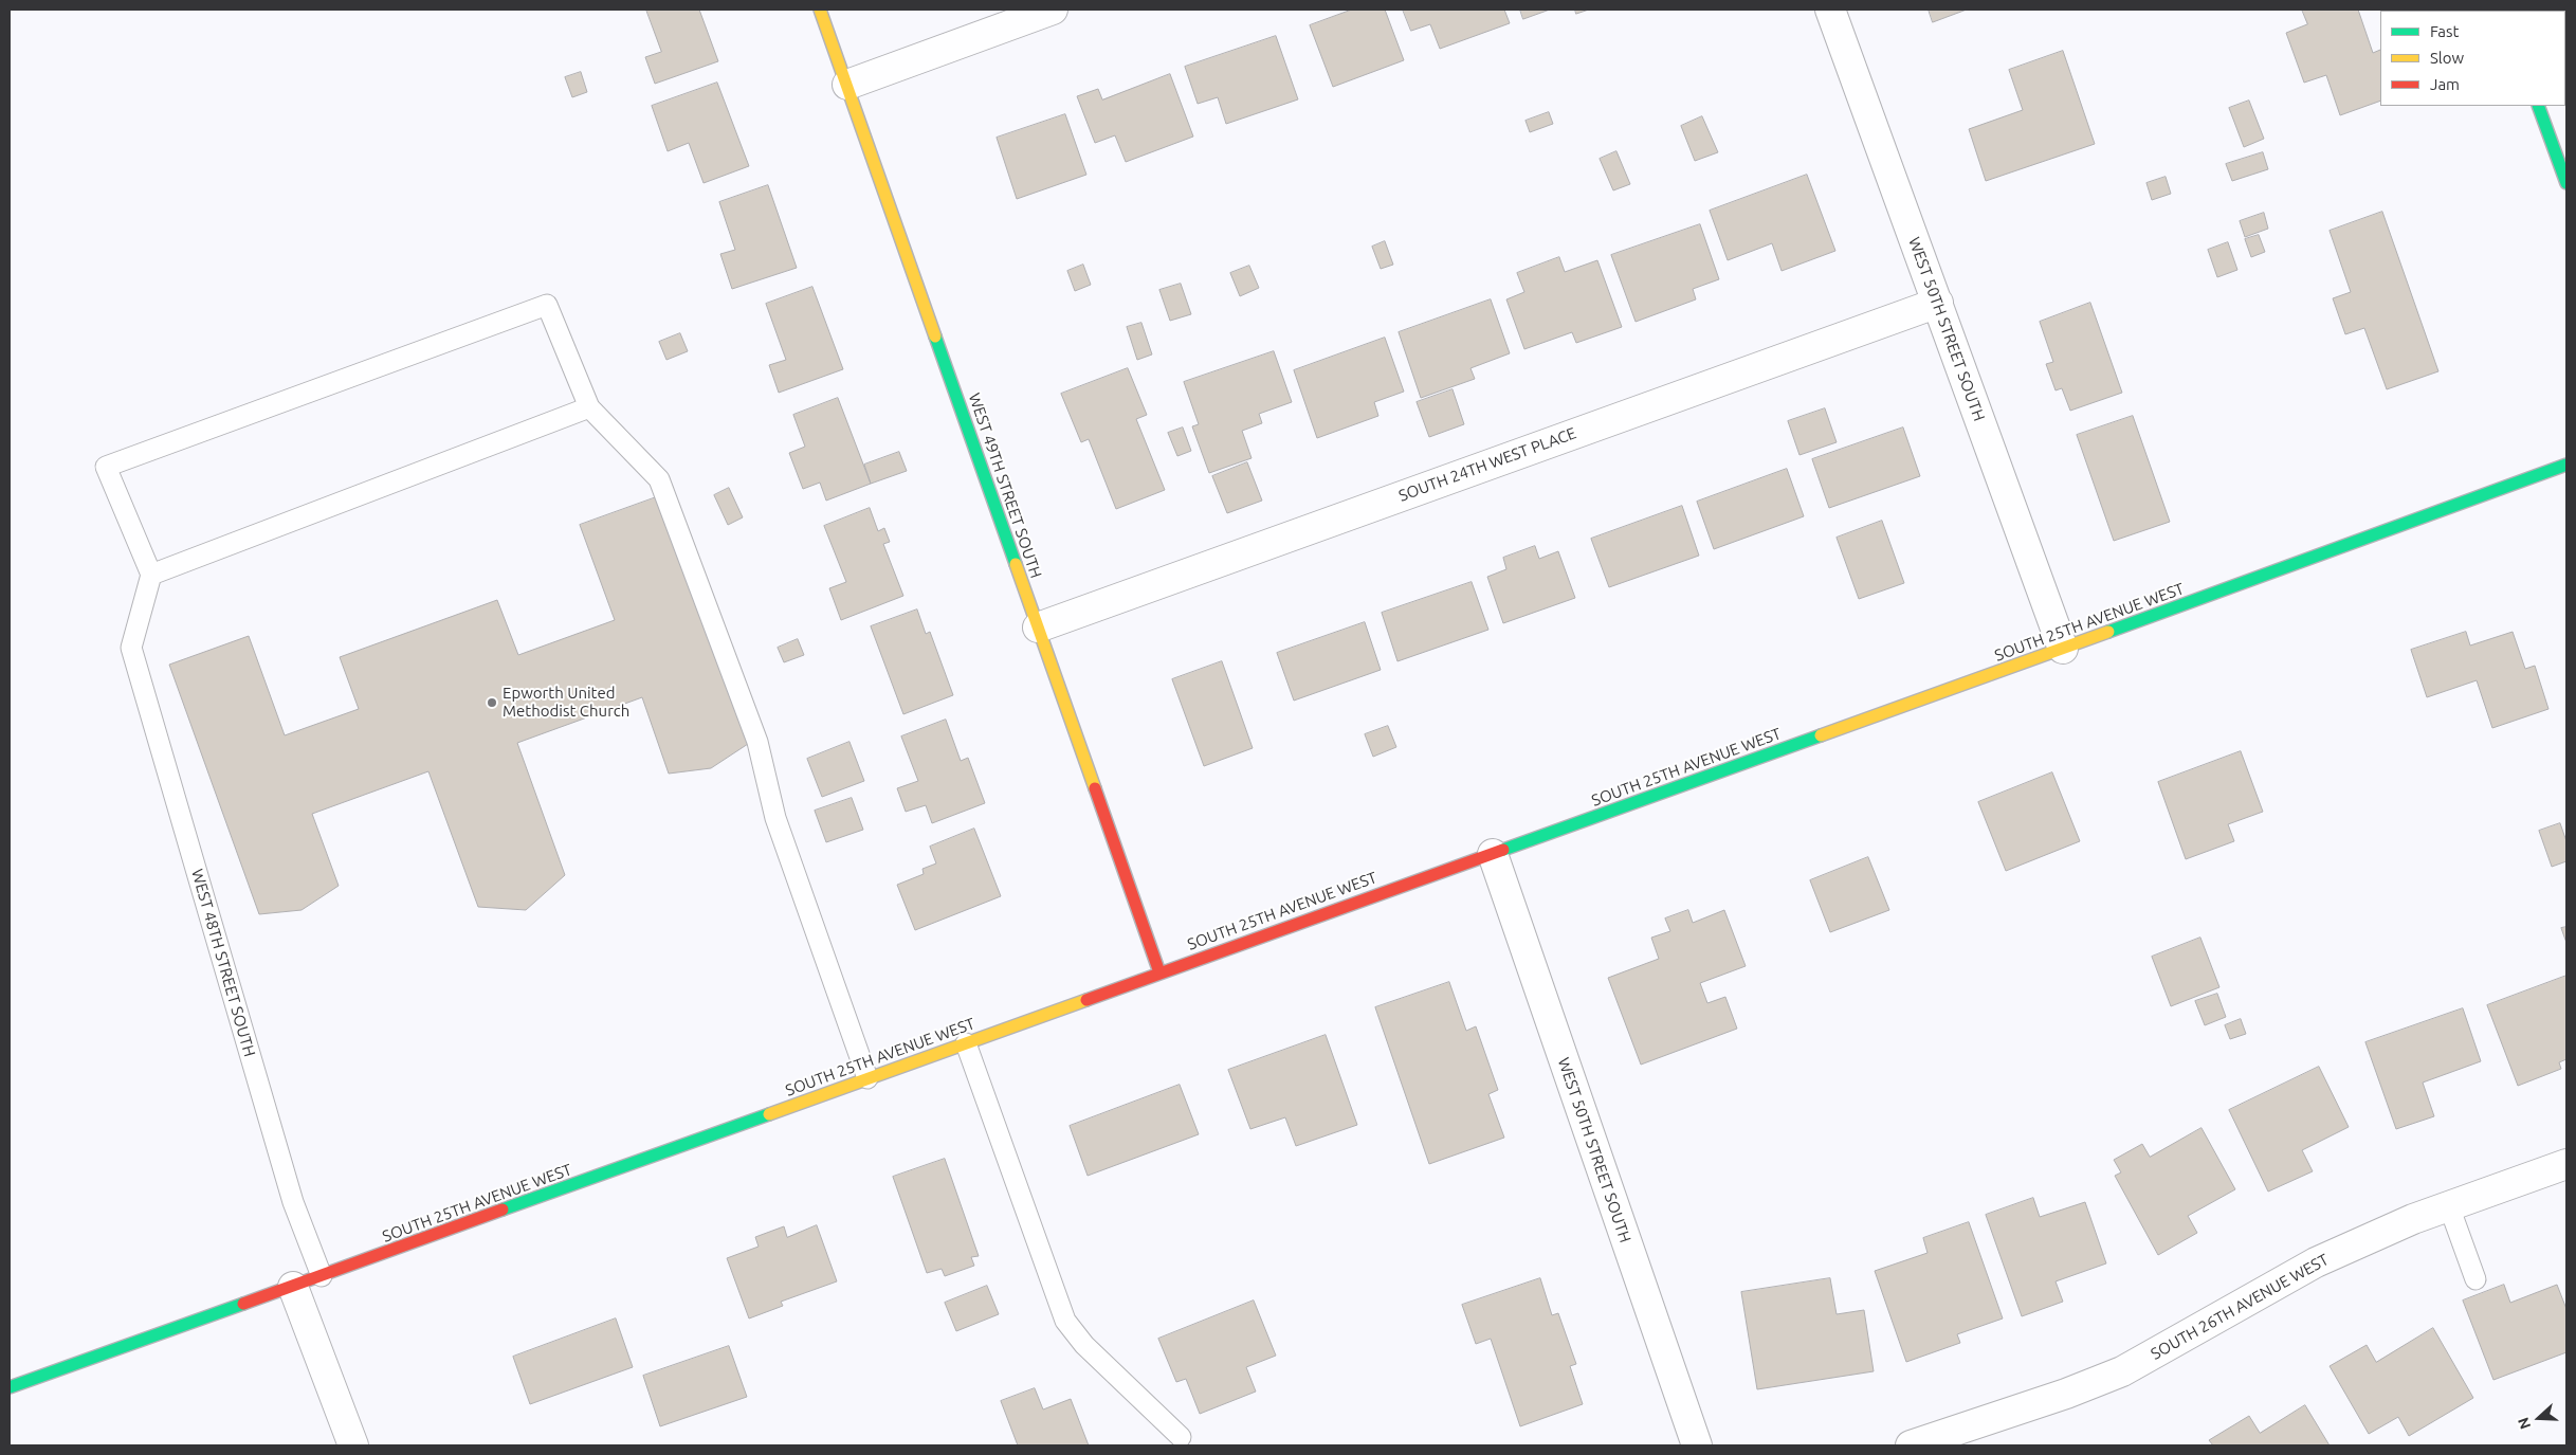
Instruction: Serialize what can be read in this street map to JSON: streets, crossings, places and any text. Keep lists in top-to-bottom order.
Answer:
{
  "streets": {
    "street": [
      "WEST 50TH STREET SOUTH",
      "SOUTH 24TH WEST PLACE",
      "WEST 49TH STREET SOUTH",
      "SOUTH 25TH AVENUE WEST",
      "SOUTH 26TH AVENUE WEST"
    ],
    "lane": ["WEST 48TH STREET SOUTH"]
  },
  "crossings": [
    ["WEST 50TH STREET SOUTH", "SOUTH 24TH WEST PLACE"],
    ["WEST 50TH STREET SOUTH", "SOUTH 25TH AVENUE WEST"],
    ["SOUTH 24TH WEST PLACE", "WEST 49TH STREET SOUTH"],
    ["WEST 49TH STREET SOUTH", "SOUTH 25TH AVENUE WEST"],
    ["SOUTH 25TH AVENUE WEST", "WEST 48TH STREET SOUTH"]
  ],
  "places": ["Epworth United Methodist Church"],
  "legend": ["Fast", "Slow", "Jam"],
  "north": "left"
}
